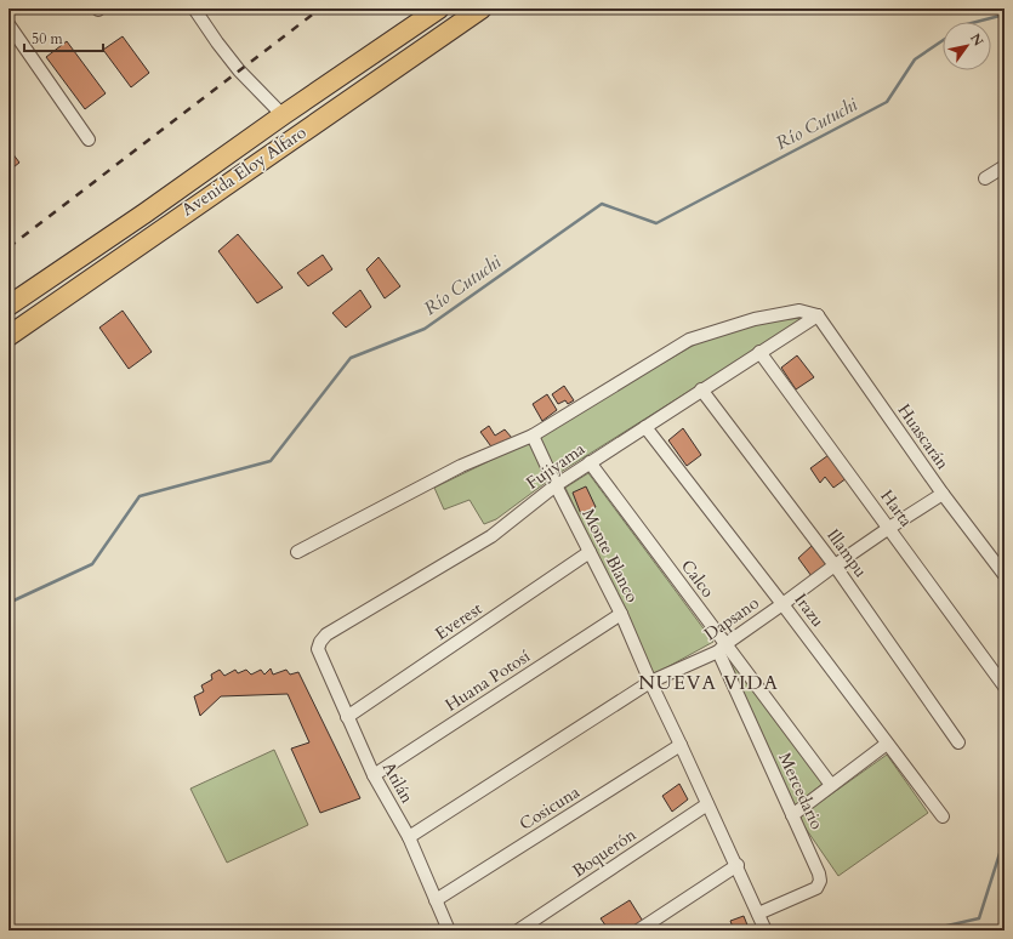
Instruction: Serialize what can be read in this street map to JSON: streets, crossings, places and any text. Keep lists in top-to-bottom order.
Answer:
{
  "streets": {
    "main road": ["Avenida Eloy Alfaro"],
    "street": [
      "Huascarán",
      "Fujiyama",
      "Harta",
      "Illampu",
      "Monte Blanco",
      "Calco",
      "Irazu",
      "Dapsano",
      "Everest",
      "Huana Potosí",
      "Atilán",
      "Mercedario",
      "Cosicuna",
      "Boquerón"
    ]
  },
  "crossings": [
    ["Huascarán", "Fujiyama"],
    ["Huascarán", "Dapsano"],
    ["Fujiyama", "Harta"],
    ["Fujiyama", "Illampu"],
    ["Fujiyama", "Monte Blanco"],
    ["Fujiyama", "Calco"],
    ["Fujiyama", "Irazu"],
    ["Fujiyama", "Atilán"],
    ["Harta", "Dapsano"],
    ["Illampu", "Dapsano"],
    ["Monte Blanco", "Dapsano"],
    ["Monte Blanco", "Everest"],
    ["Monte Blanco", "Huana Potosí"],
    ["Monte Blanco", "Mercedario"],
    ["Monte Blanco", "Cosicuna"],
    ["Monte Blanco", "Boquerón"],
    ["Calco", "Dapsano"],
    ["Calco", "Mercedario"],
    ["Irazu", "Dapsano"],
    ["Dapsano", "Atilán"],
    ["Dapsano", "Mercedario"],
    ["Everest", "Atilán"],
    ["Huana Potosí", "Atilán"],
    ["Atilán", "Cosicuna"]
  ],
  "districts": ["NUEVA VIDA"],
  "water": ["Río Cutuchi"],
  "scale_bar": "50 m",
  "north": "top right"
}
